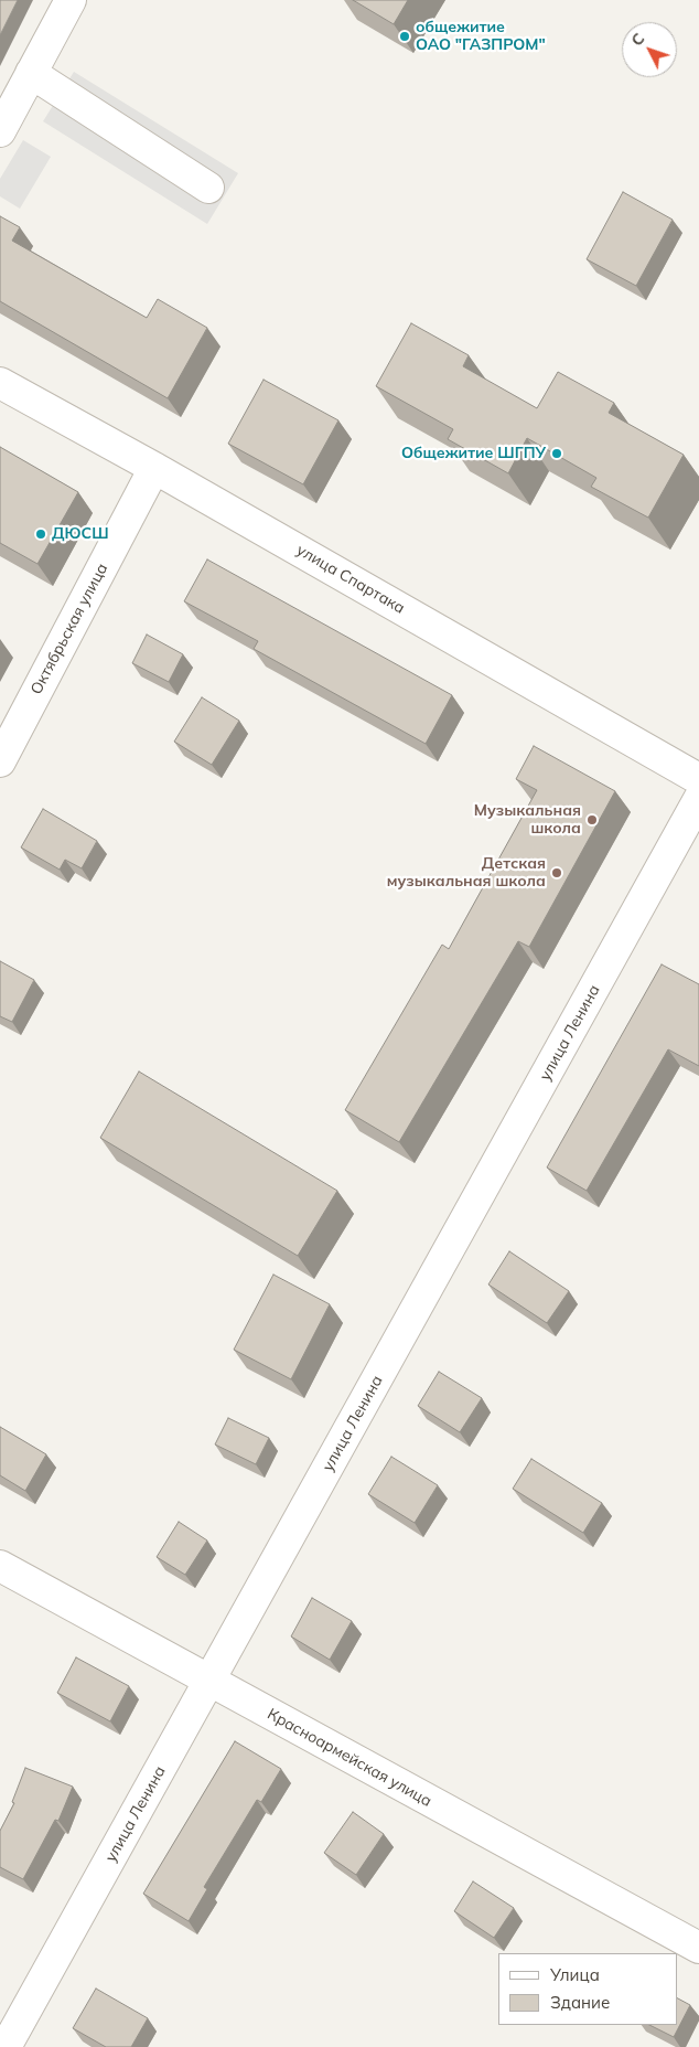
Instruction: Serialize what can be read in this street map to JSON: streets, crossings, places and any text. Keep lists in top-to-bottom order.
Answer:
{
  "streets": {
    "street": [
      "улица Спартака",
      "Октябрьская улица",
      "улица Ленина",
      "Красноармейская улица"
    ]
  },
  "crossings": [
    ["улица Спартака", "Октябрьская улица"],
    ["улица Ленина", "Красноармейская улица"]
  ],
  "places": [
    "общежитие ОАО \"ГАЗПРОМ\"",
    "Общежитие ШГПУ",
    "ДЮСШ",
    "Музыкальная школа",
    "Детская музыкальная школа"
  ],
  "legend": ["Улица", "Здание"],
  "north": "top left"
}
